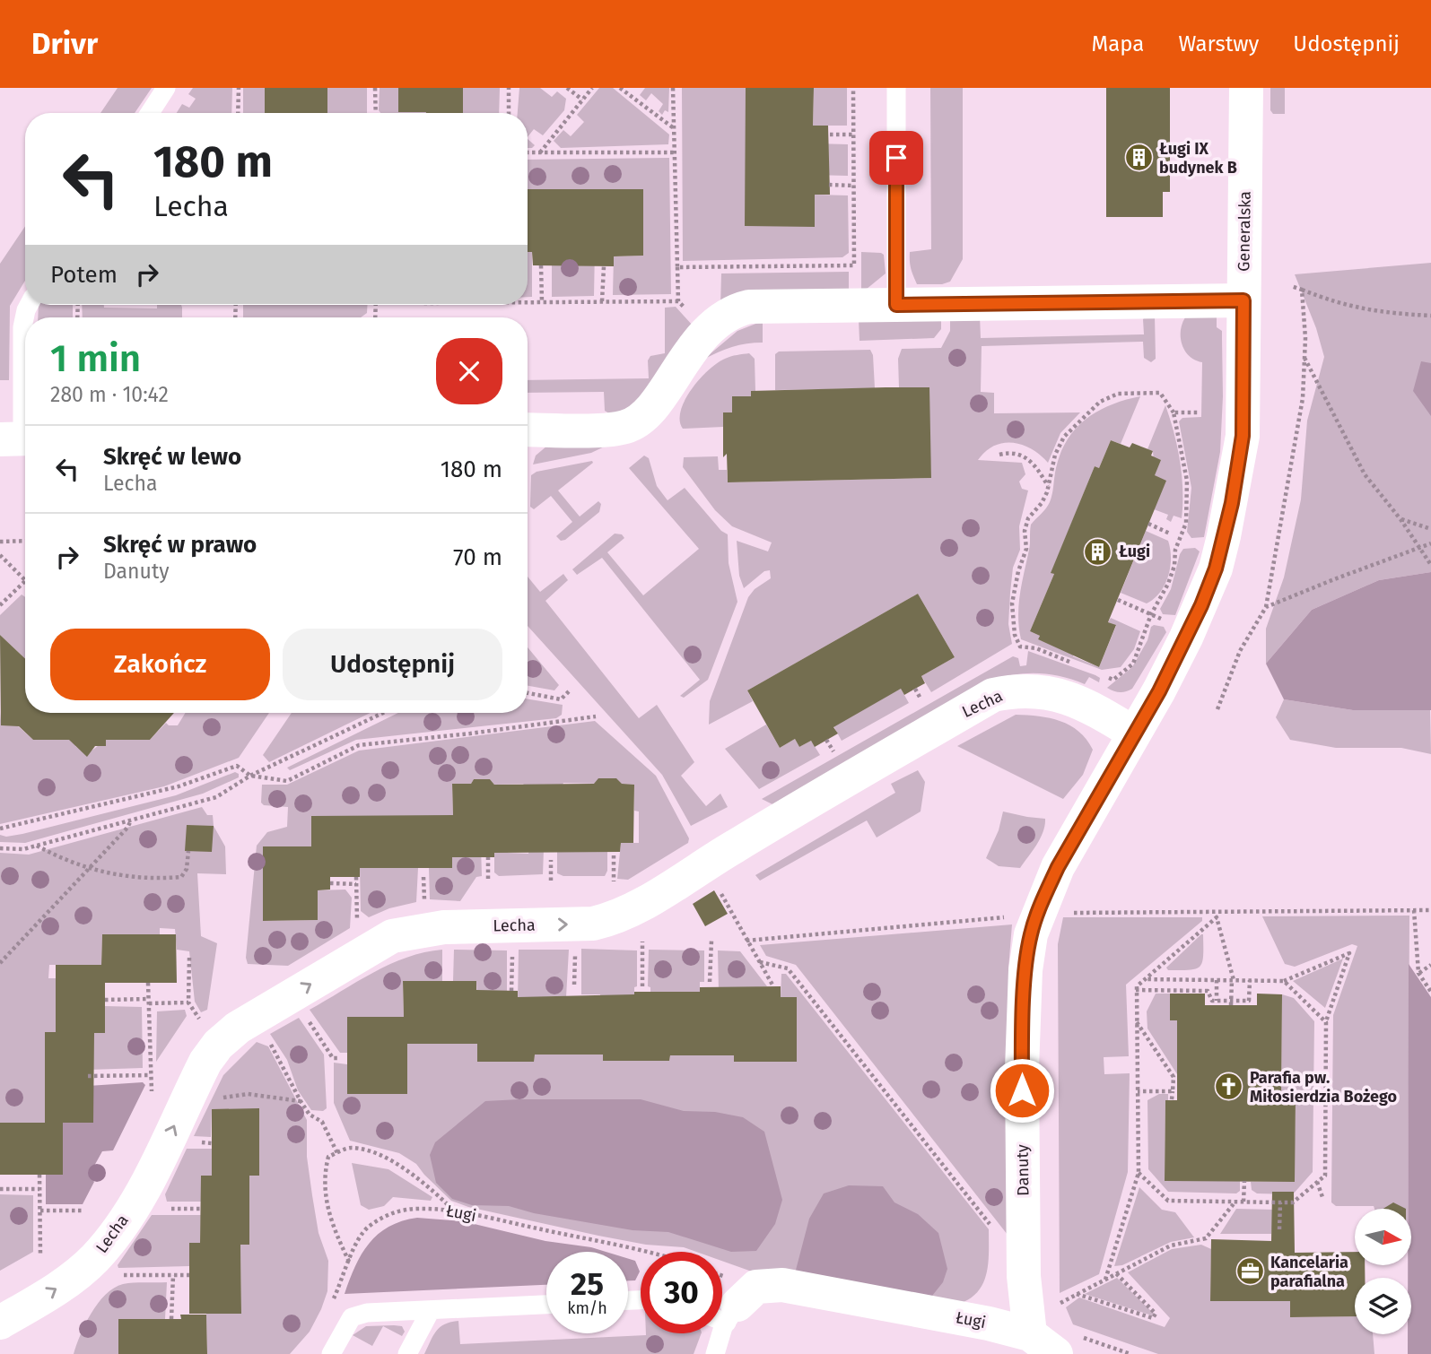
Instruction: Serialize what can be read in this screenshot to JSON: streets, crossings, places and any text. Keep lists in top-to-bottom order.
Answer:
{
  "streets": {
    "street": [
      "Generalska",
      "Lecha",
      "Danuty",
      "Ługi"
    ]
  },
  "crossings": [
    ["Generalska", "Danuty"],
    ["Lecha", "Danuty"],
    ["Danuty", "Ługi"]
  ],
  "one_way": ["Lecha"],
  "places": {
    "building": ["Ługi IX budynek B", "Ługi"],
    "church": ["Parafia pw. Miłosierdzia Bożego"],
    "office": ["Kancelaria parafialna"]
  },
  "north": "right",
  "page": {
    "header": "Drivr",
    "nav": ["Mapa", "Warstwy", "Udostępnij"],
    "turn": ["180 m", "Lecha"],
    "then": "Potem",
    "heading": ["1 min", "280 m · 10:42"],
    "list": [
      {
        "name": "Skręć w lewo",
        "note": "Lecha",
        "value": "180 m"
      },
      {
        "name": "Skręć w prawo",
        "note": "Danuty",
        "value": "70 m"
      }
    ],
    "buttons": ["Zakończ", "Udostępnij"],
    "speed": "25 km/h",
    "limit": "30"
  }
}
